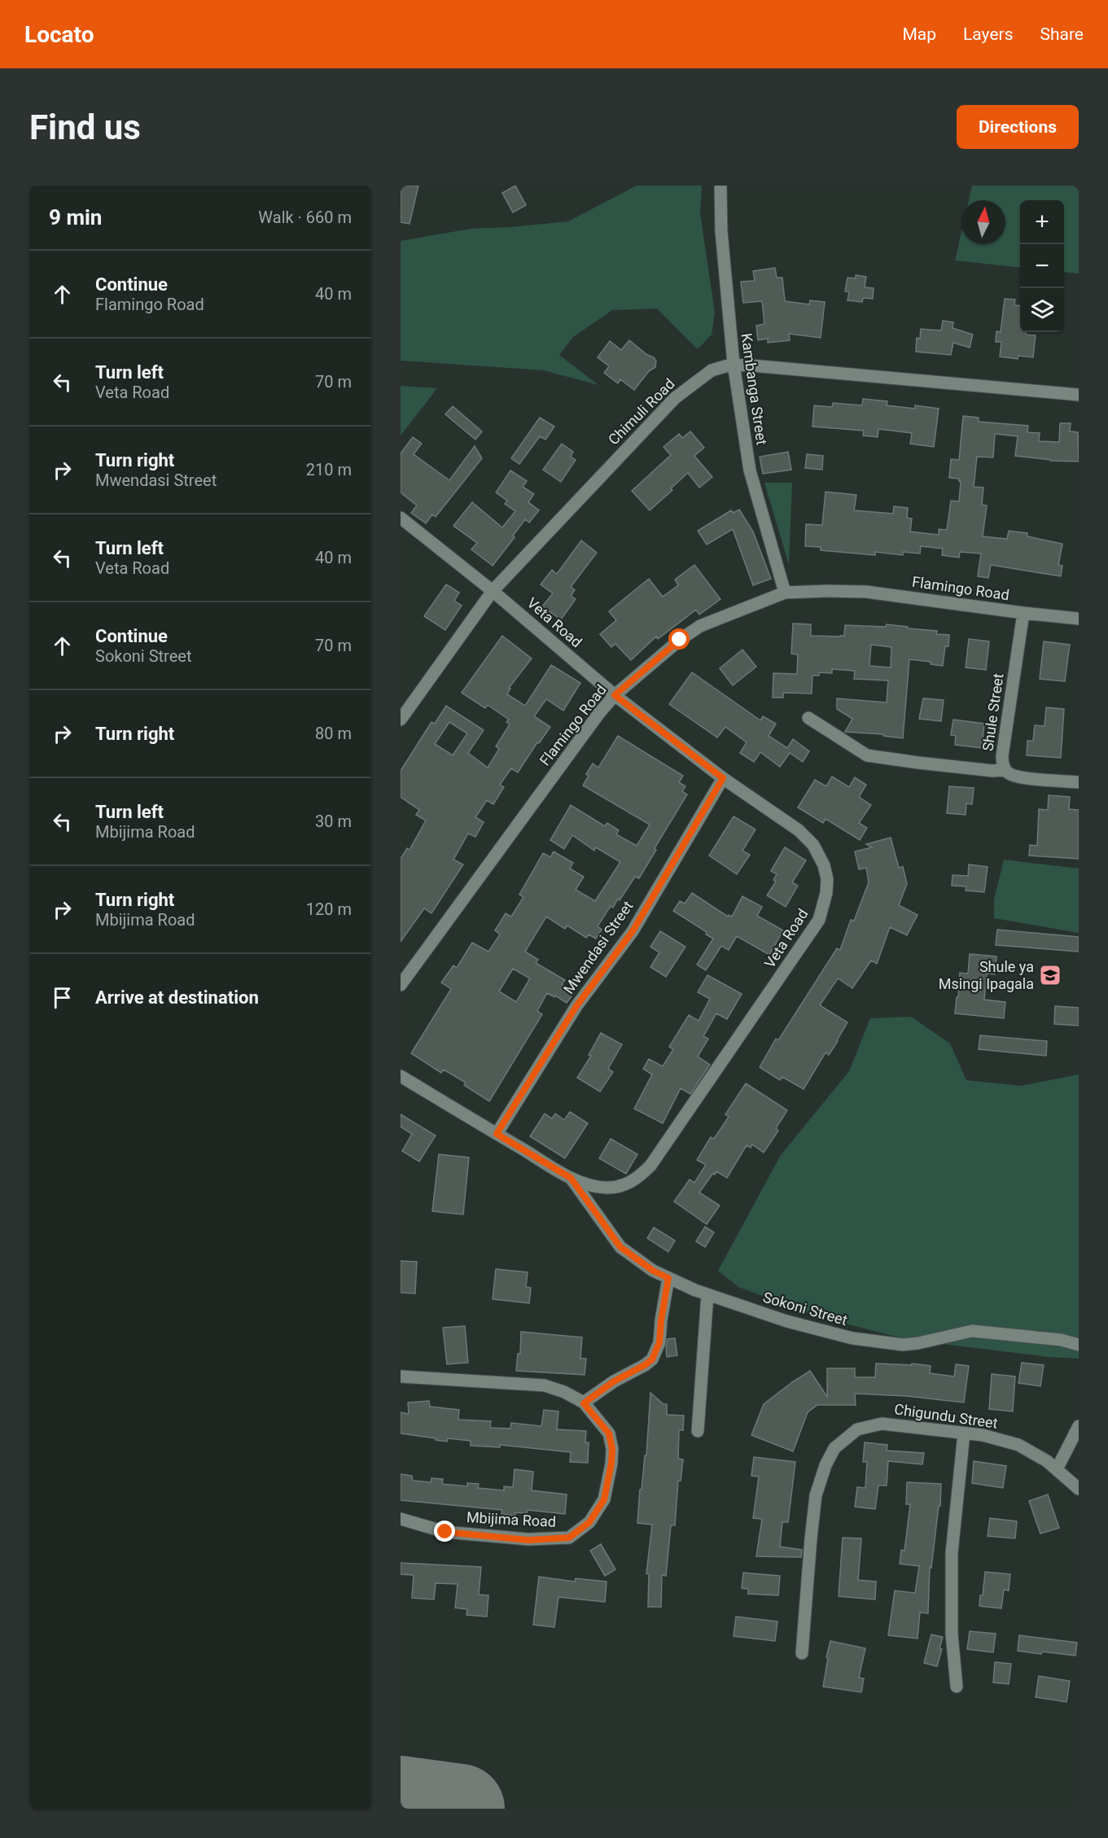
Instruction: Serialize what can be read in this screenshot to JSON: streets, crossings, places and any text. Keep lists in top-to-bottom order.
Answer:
{
  "streets": {
    "street": [
      "Kambanga Street",
      "Chimuli Road",
      "Flamingo Road",
      "Veta Road",
      "Shule Street",
      "Mwendasi Street",
      "Sokoni Street",
      "Chigundu Street",
      "Mbijima Road"
    ]
  },
  "crossings": [
    ["Kambanga Street", "Chimuli Road"],
    ["Kambanga Street", "Flamingo Road"],
    ["Chimuli Road", "Veta Road"],
    ["Flamingo Road", "Veta Road"],
    ["Flamingo Road", "Shule Street"],
    ["Veta Road", "Mwendasi Street"],
    ["Veta Road", "Sokoni Street"]
  ],
  "places": {
    "school or university": ["Shule ya Msingi Ipagala"]
  },
  "north": "top",
  "page": {
    "header": "Locato",
    "nav": ["Map", "Layers", "Share"],
    "buttons": "Directions",
    "title": "Find us",
    "heading": ["9 min", "Walk · 660 m"],
    "map_buttons": ["+", "−"],
    "list": [
      ["Continue", "Flamingo Road", "40 m"],
      ["Turn left", "Veta Road", "70 m"],
      ["Turn right", "Mwendasi Street", "210 m"],
      ["Turn left", "Veta Road", "40 m"],
      ["Continue", "Sokoni Street", "70 m"],
      ["Turn right", "80 m"],
      ["Turn left", "Mbijima Road", "30 m"],
      ["Turn right", "Mbijima Road", "120 m"],
      "Arrive at destination"
    ]
  }
}
